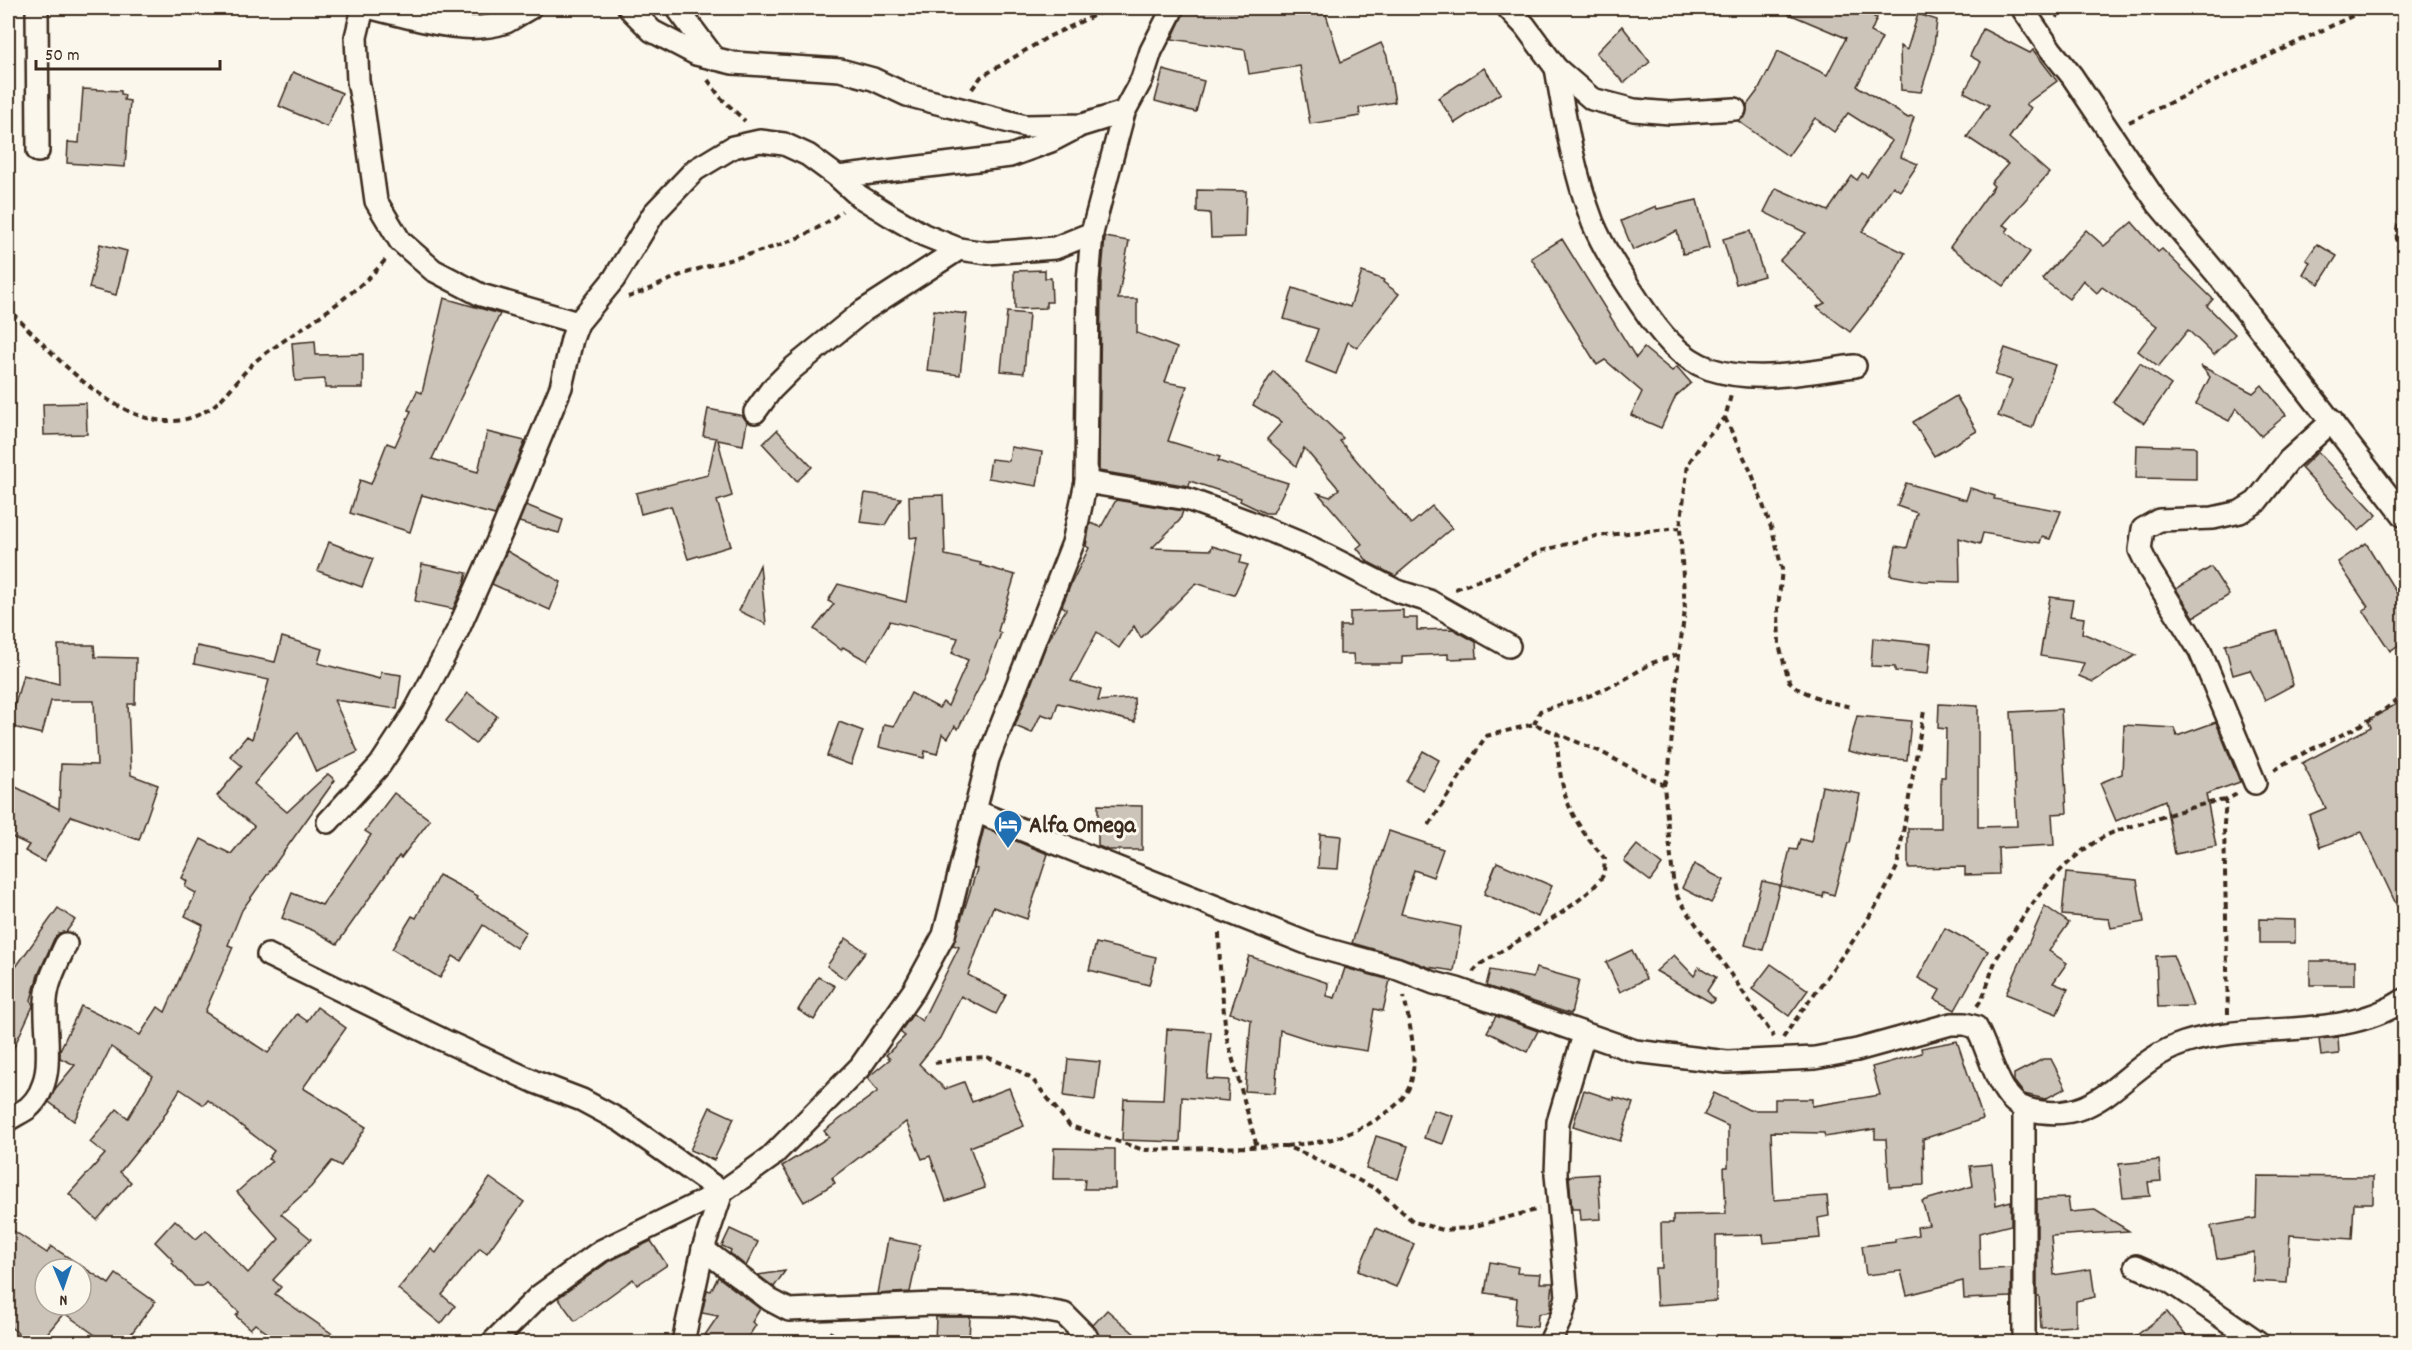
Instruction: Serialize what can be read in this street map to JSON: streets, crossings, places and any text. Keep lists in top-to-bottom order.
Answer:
{
  "places": {
    "hotel": ["Alfa Omega"]
  },
  "scale_bar": "50 m",
  "north": "bottom"
}
